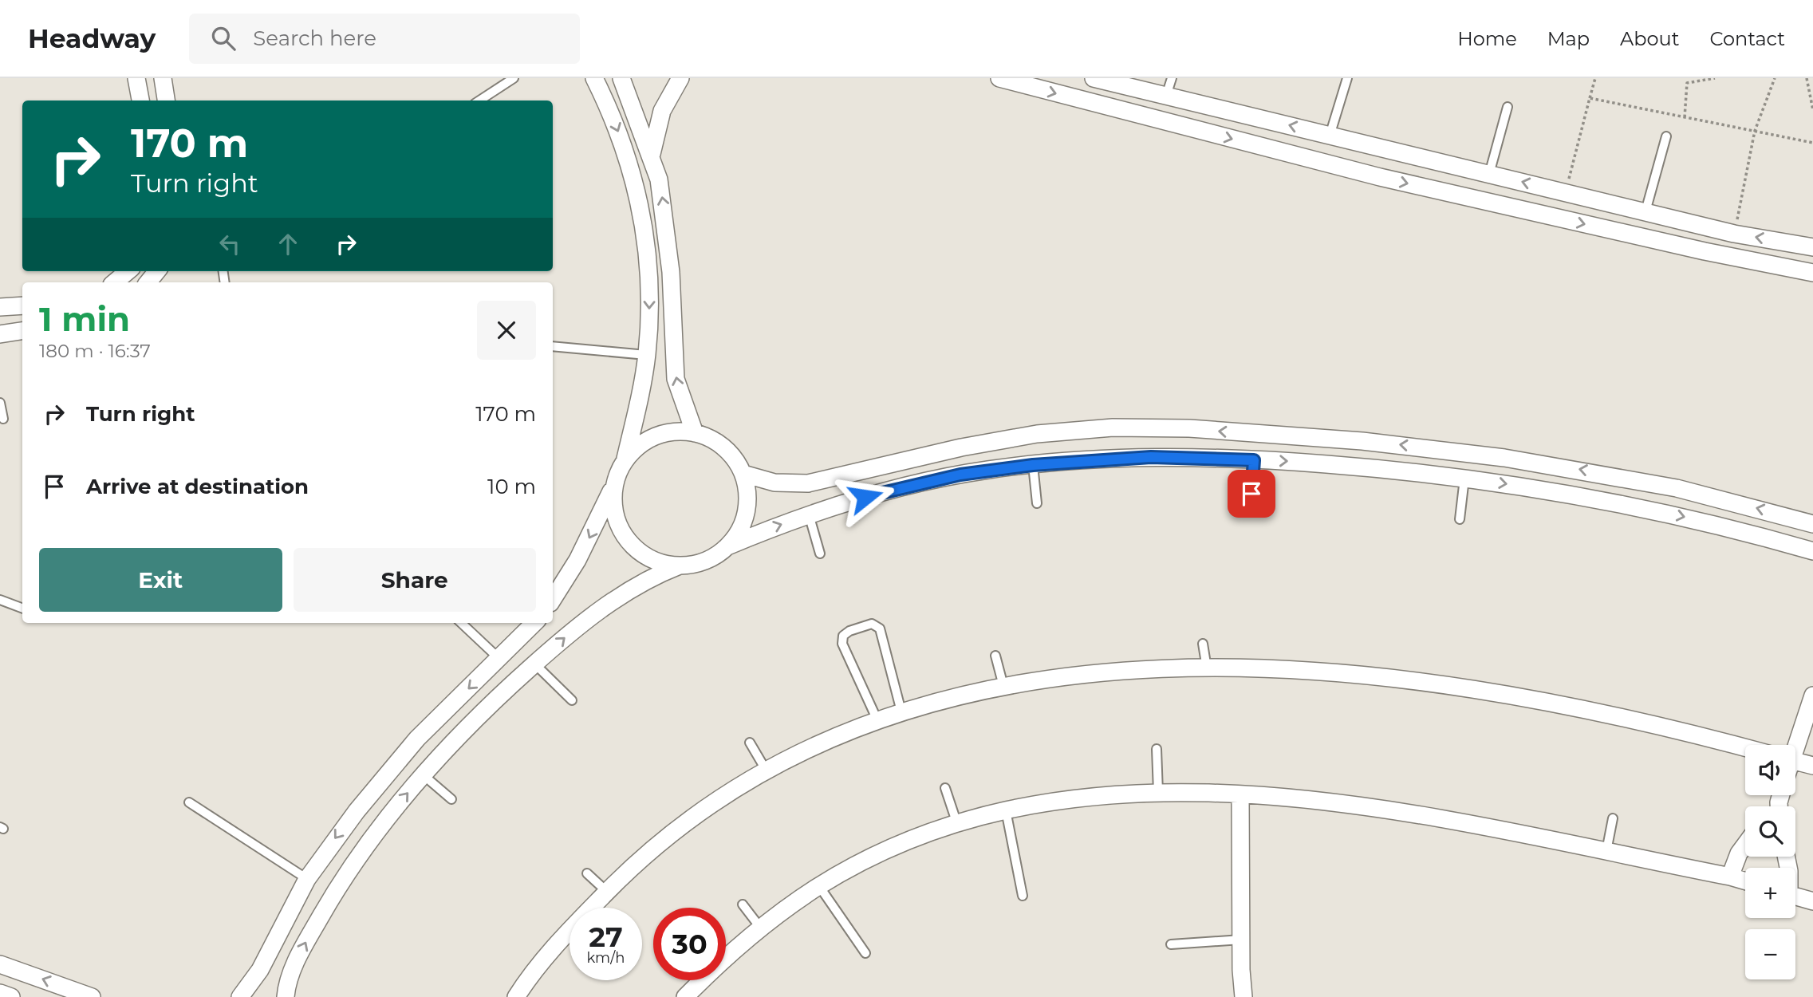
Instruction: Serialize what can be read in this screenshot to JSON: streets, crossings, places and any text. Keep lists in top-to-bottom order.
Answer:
{
  "page": {
    "header": "Headway",
    "search": "Search here",
    "nav": [
      "Home",
      "Map",
      "About",
      "Contact"
    ],
    "turn": ["170 m", "Turn right"],
    "heading": ["1 min", "180 m · 16:37"],
    "list": [
      {
        "name": "Turn right",
        "value": "170 m"
      },
      {
        "name": "Arrive at destination",
        "value": "10 m"
      }
    ],
    "buttons": ["Exit", "Share"],
    "map_buttons": ["+", "−"],
    "speed": "27 km/h",
    "limit": "30"
  }
}
